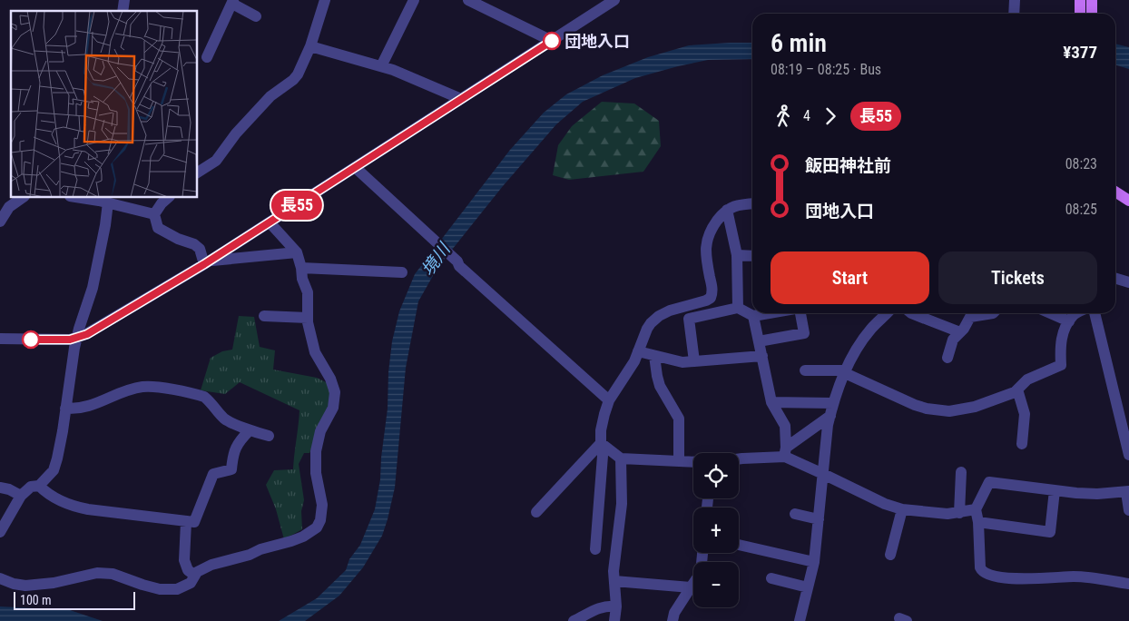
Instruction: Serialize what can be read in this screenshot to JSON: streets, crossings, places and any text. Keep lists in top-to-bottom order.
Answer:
{
  "water": ["境川"],
  "places": ["団地入口"],
  "lines": ["bus line 長55"],
  "scale_bar": "100 m",
  "page": {
    "on_map": "長55",
    "heading": ["6 min", "08:19 – 08:25 · Bus", "¥377"],
    "legs": ["4", "長55"],
    "list": [
      {
        "name": "飯田神社前",
        "value": "08:23"
      },
      {
        "name": "団地入口",
        "value": "08:25"
      }
    ],
    "buttons": ["Start", "Tickets"],
    "map_buttons": ["+", "−"],
    "scale": "100 m"
  }
}
